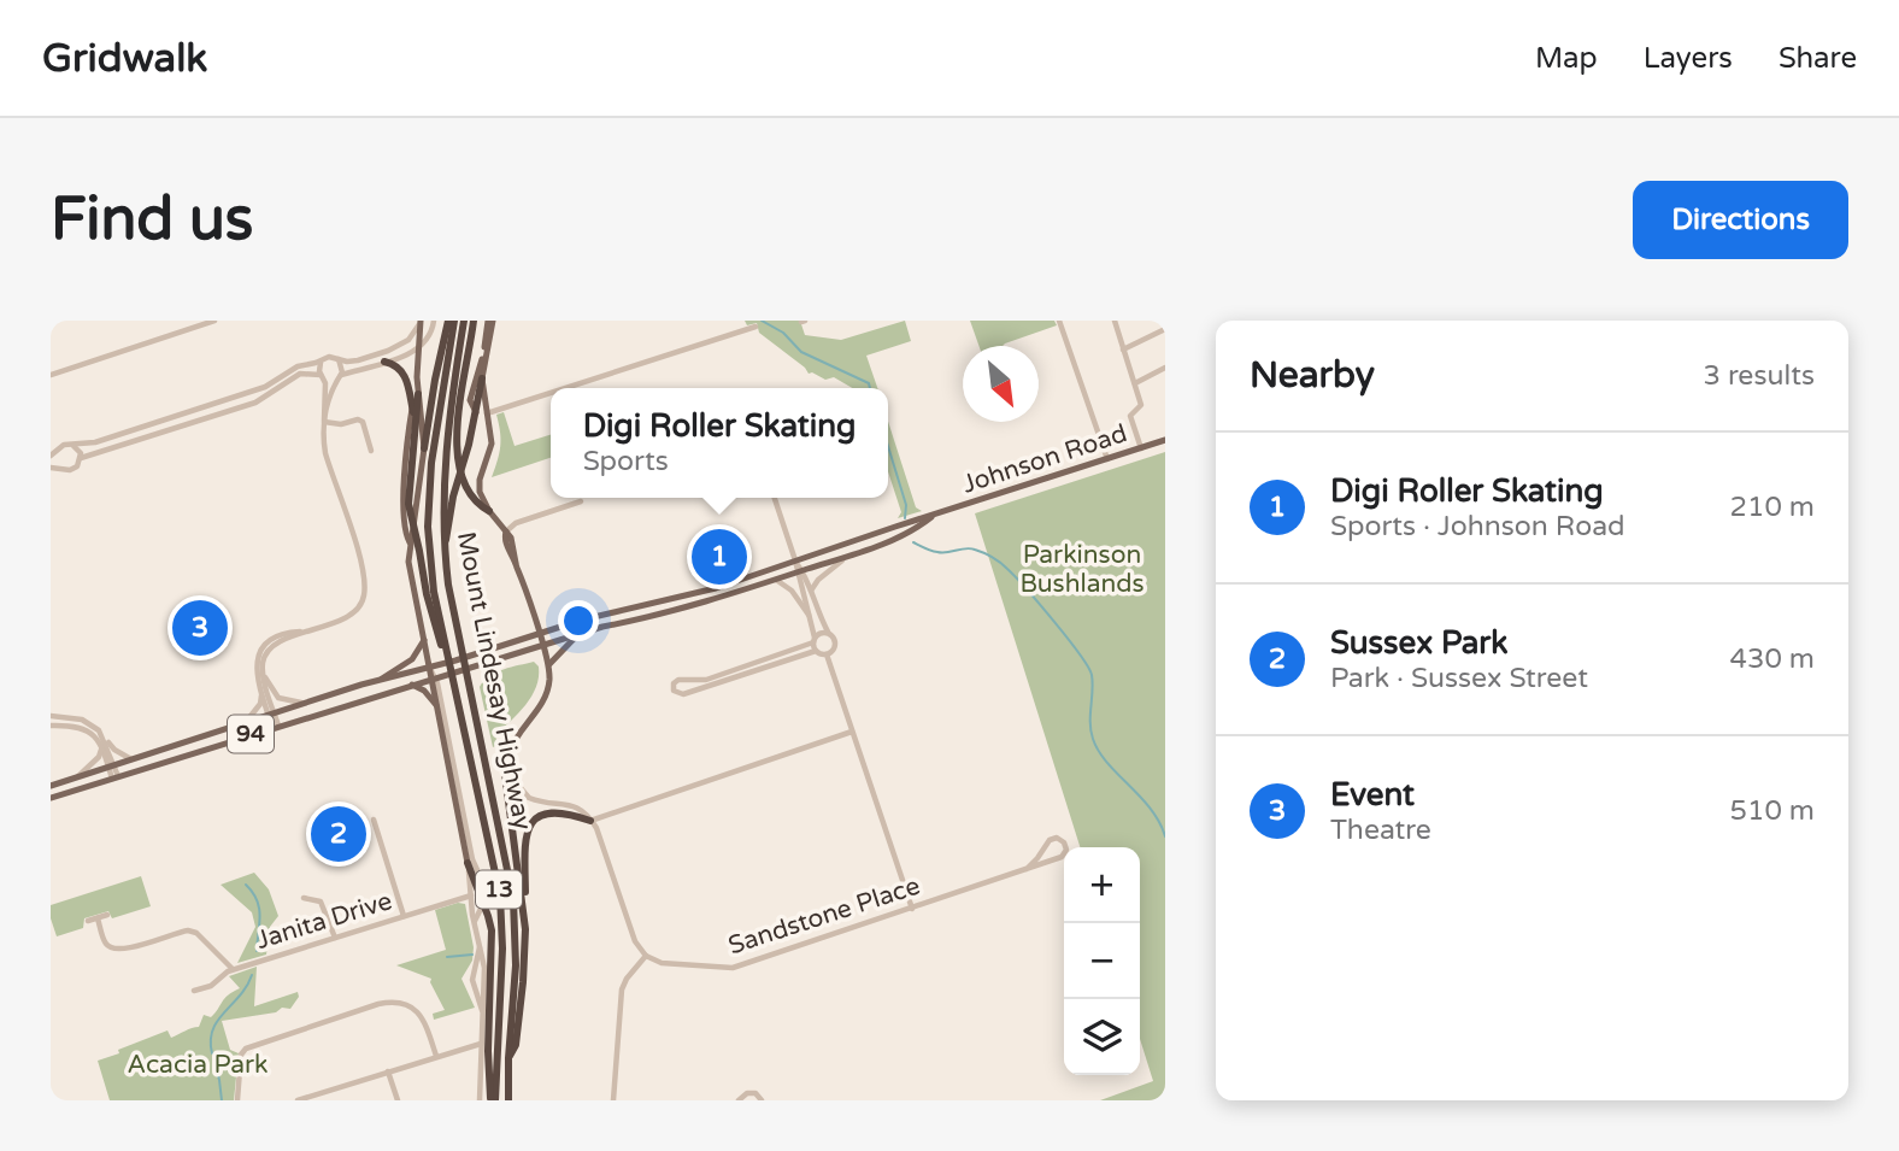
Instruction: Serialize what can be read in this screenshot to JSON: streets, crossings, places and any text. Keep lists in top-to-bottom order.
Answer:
{
  "streets": {
    "highway": ["Mount Lindesay Highway", "13"],
    "main road": ["Johnson Road", "94"],
    "street": ["Sandstone Place", "Janita Drive"]
  },
  "crossings": [
    ["Johnson Road", "Mount Lindesay Highway"],
    ["Johnson Road", "94"],
    ["Mount Lindesay Highway", "94"],
    ["Mount Lindesay Highway", "Janita Drive"]
  ],
  "parks": ["Parkinson Bushlands", "Acacia Park"],
  "north": "bottom right",
  "page": {
    "header": "Gridwalk",
    "nav": ["Map", "Layers", "Share"],
    "buttons": "Directions",
    "title": "Find us",
    "heading": ["Nearby", "3 results"],
    "popup": ["Digi Roller Skating", "Sports"],
    "list": [
      {
        "mark": "1",
        "name": "Digi Roller Skating",
        "note": "Sports · Johnson Road",
        "value": "210 m"
      },
      {
        "mark": "2",
        "name": "Sussex Park",
        "note": "Park · Sussex Street",
        "value": "430 m"
      },
      {
        "mark": "3",
        "name": "Event",
        "note": "Theatre",
        "value": "510 m"
      }
    ],
    "pins": ["1", "3", "2"],
    "map_buttons": ["+", "−"]
  }
}
